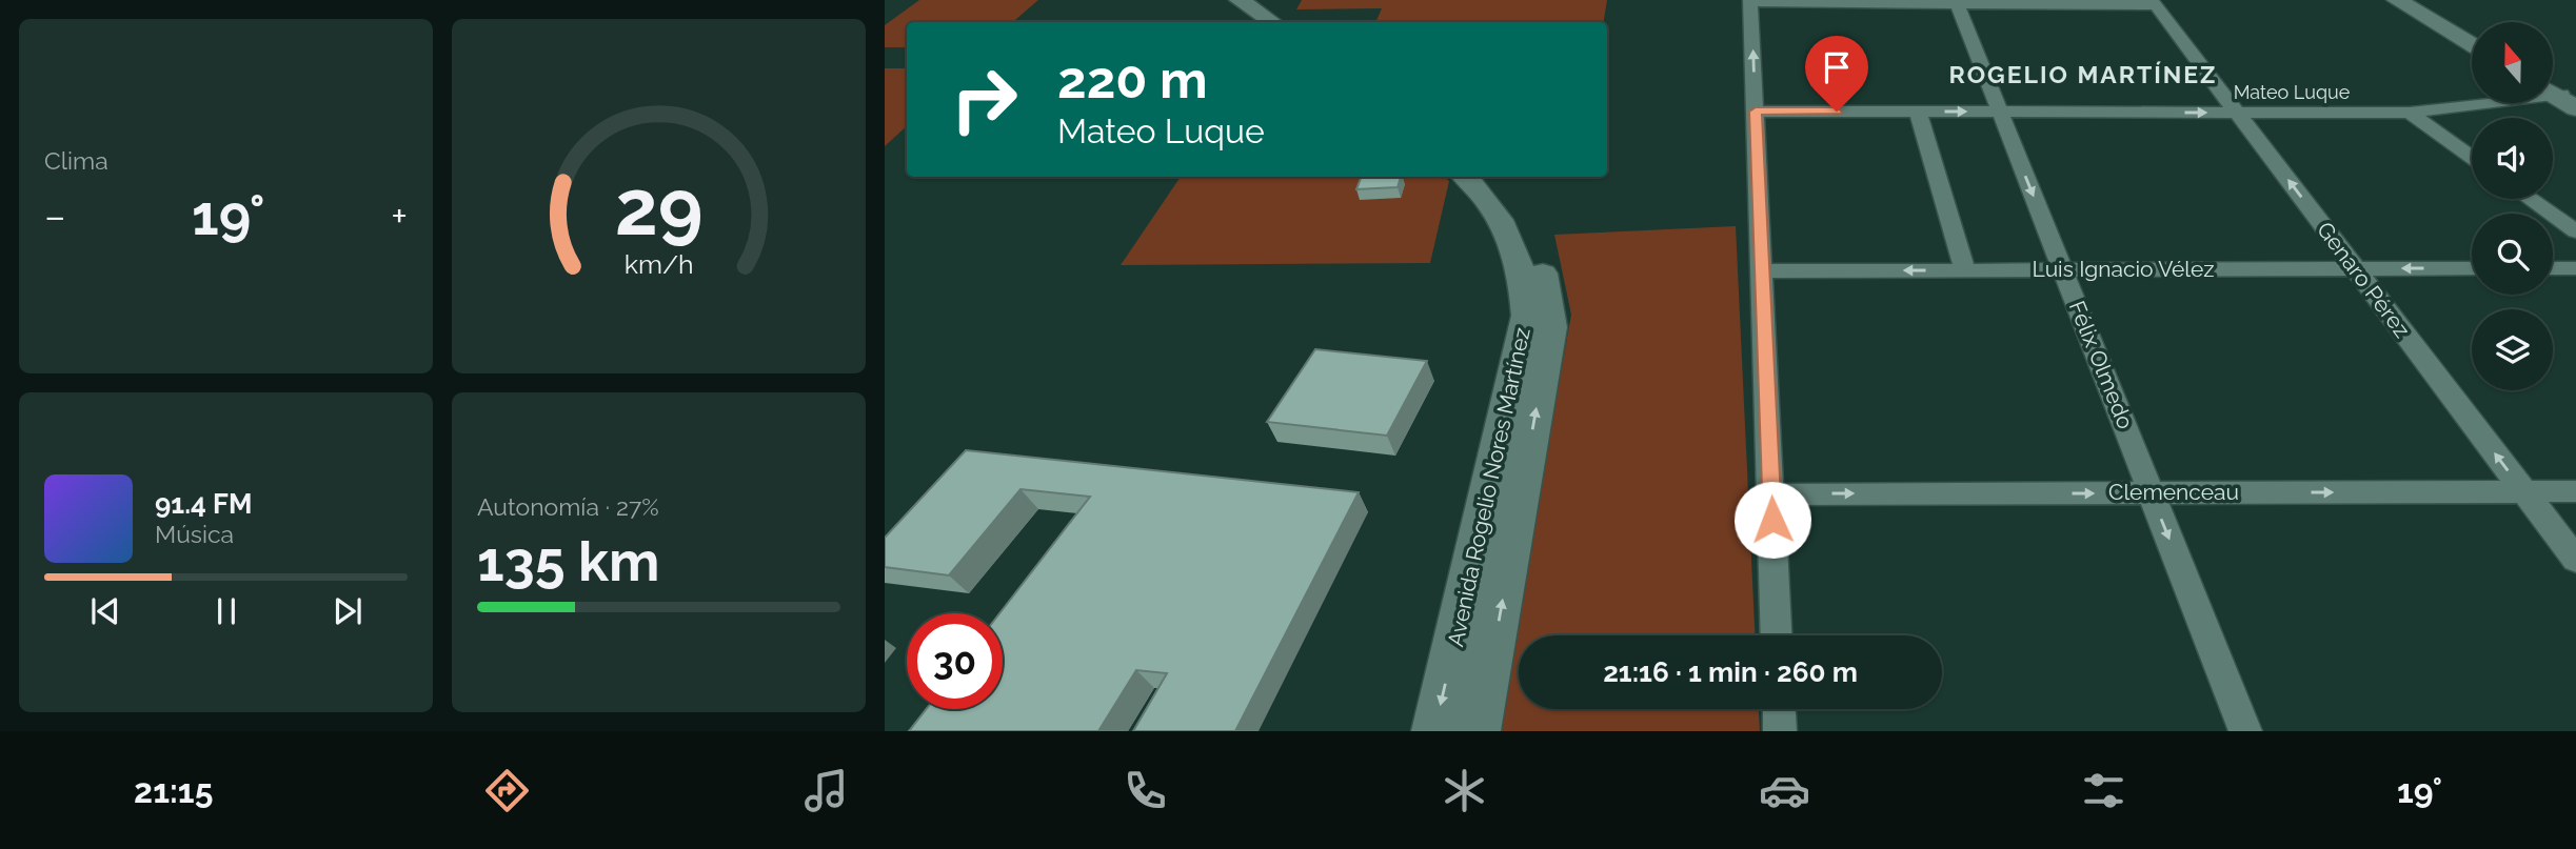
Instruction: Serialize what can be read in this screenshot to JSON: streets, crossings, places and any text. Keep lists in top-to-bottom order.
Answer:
{
  "streets": {
    "main road": ["Avenida Rogelio Nores Martínez"],
    "street": [
      "Mateo Luque",
      "Luis Ignacio Vélez",
      "Genaro Pérez",
      "Félix Olmedo",
      "Clemenceau"
    ]
  },
  "crossings": [
    ["Mateo Luque", "Genaro Pérez"],
    ["Mateo Luque", "Félix Olmedo"],
    ["Luis Ignacio Vélez", "Genaro Pérez"],
    ["Luis Ignacio Vélez", "Félix Olmedo"],
    ["Genaro Pérez", "Clemenceau"],
    ["Félix Olmedo", "Clemenceau"]
  ],
  "one_way": ["Luis Ignacio Vélez", "Genaro Pérez", "Clemenceau"],
  "districts": ["ROGELIO MARTÍNEZ"],
  "north": "top",
  "page": {
    "tile": [
      "Clima",
      ["Autonomía · 27%", "135 km"]
    ],
    "turn": ["220 m", "Mateo Luque"],
    "heat": ["−", "19°", "+"],
    "song": ["91.4 FM", "Música"],
    "limit": "30",
    "trip": "21:16 · 1 min · 260 m",
    "tabs": ["21:15", "19°"],
    "gauge": ["29", "km/h"]
  }
}
